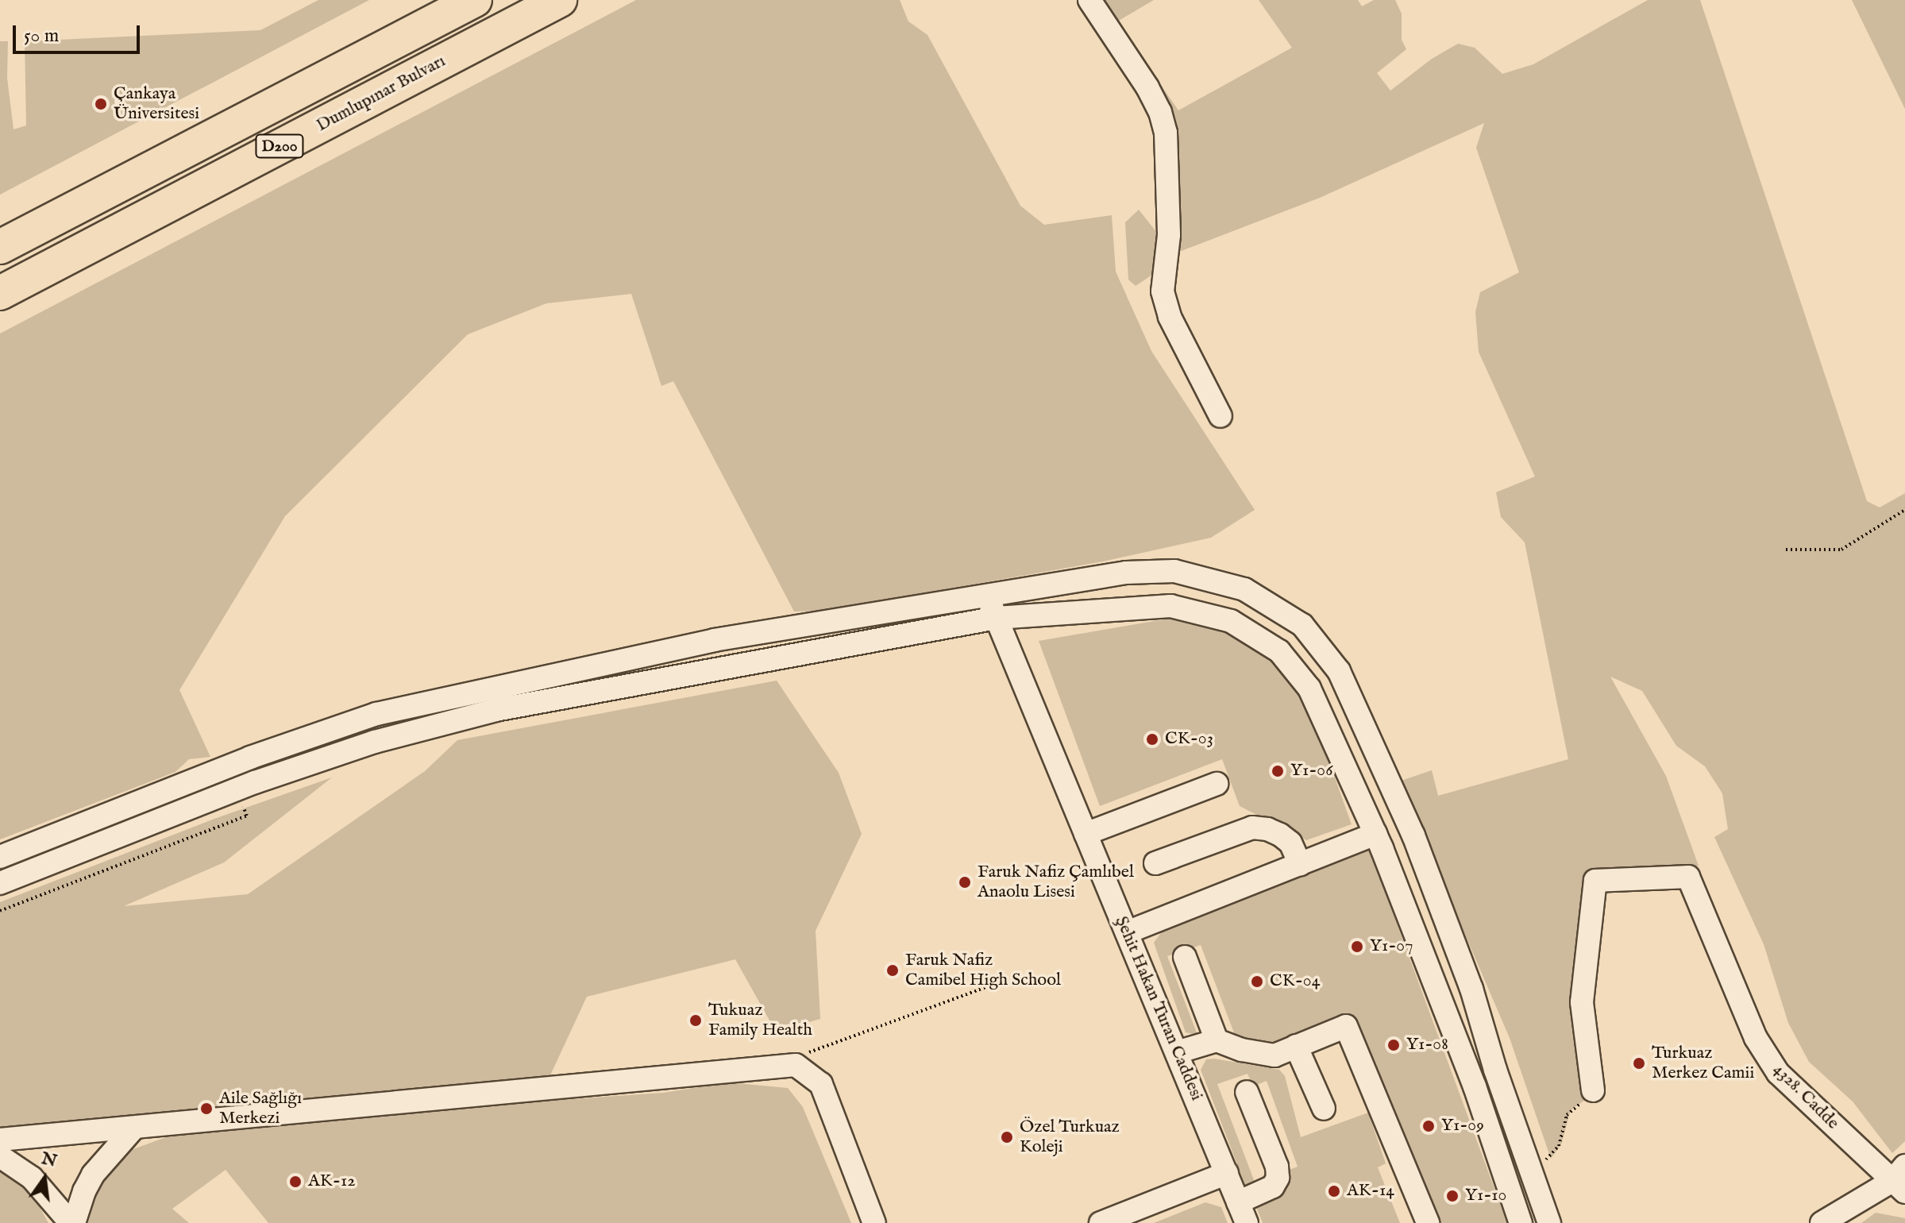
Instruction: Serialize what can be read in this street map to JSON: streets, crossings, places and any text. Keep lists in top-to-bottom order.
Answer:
{
  "streets": {
    "highway": ["Dumlupınar Bulvarı", "D200"],
    "street": ["Şehit Hakan Turan Caddesi", "4328. Cadde"]
  },
  "places": [
    "Çankaya Üniversitesi",
    "CK-03",
    "Y1-06",
    "Faruk Nafiz Çamlıbel Anaolu Lisesi",
    "Y1-07",
    "Faruk Nafiz Camibel High School",
    "CK-04",
    "Tukuaz Family Health",
    "Y1-08",
    "Turkuaz Merkez Camii",
    "Aile Sağlığı Merkezi",
    "Y1-09",
    "Özel Turkuaz Koleji",
    "AK-12",
    "AK-14",
    "Y1-10"
  ],
  "scale_bar": "50 m",
  "north": "top"
}
